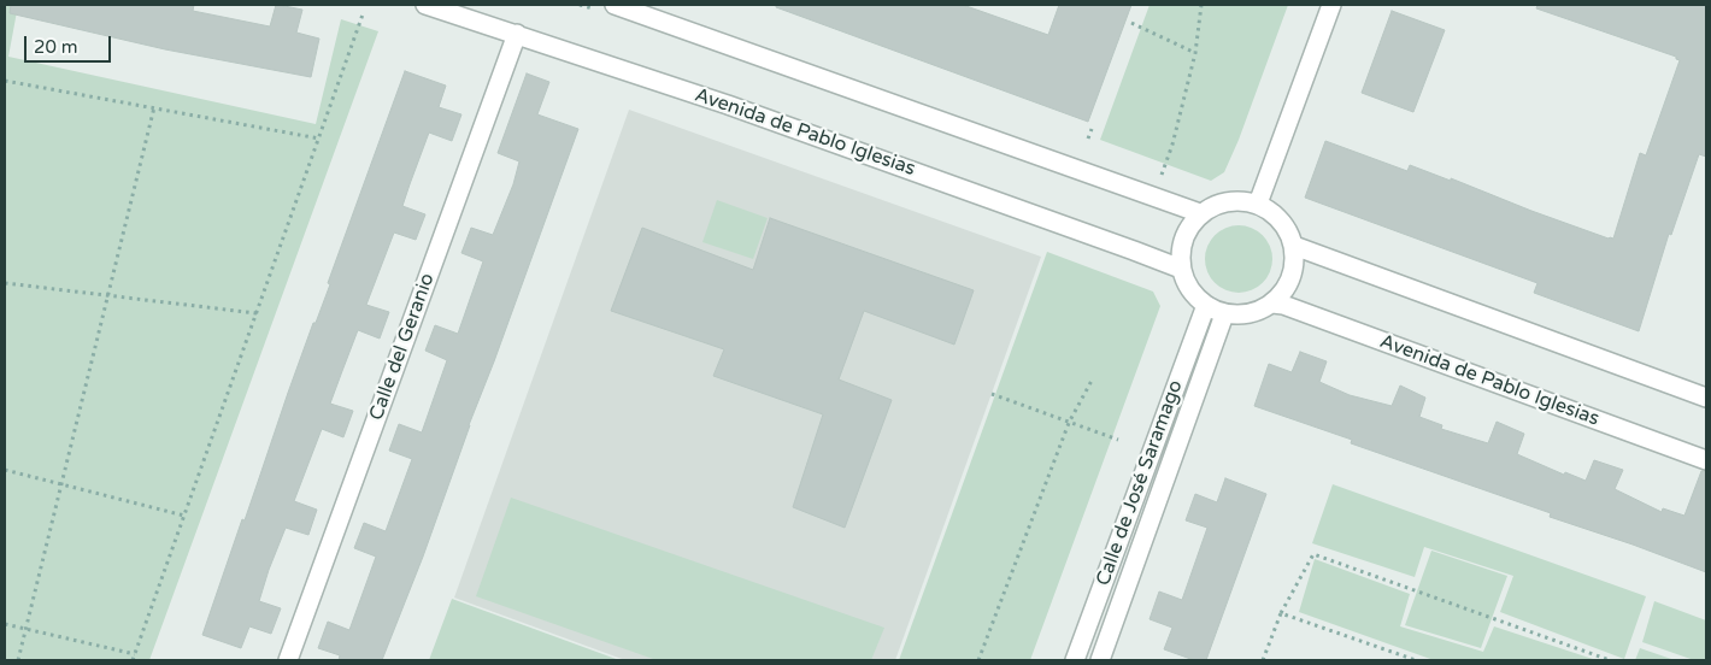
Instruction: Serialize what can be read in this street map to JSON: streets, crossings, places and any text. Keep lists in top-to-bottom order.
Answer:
{
  "streets": {
    "street": ["Avenida de Pablo Iglesias", "Calle del Geranio", "Calle de José Saramago"]
  },
  "crossings": [
    ["Avenida de Pablo Iglesias", "Calle del Geranio"],
    ["Avenida de Pablo Iglesias", "Calle de José Saramago"]
  ],
  "scale_bar": "20 m"
}
